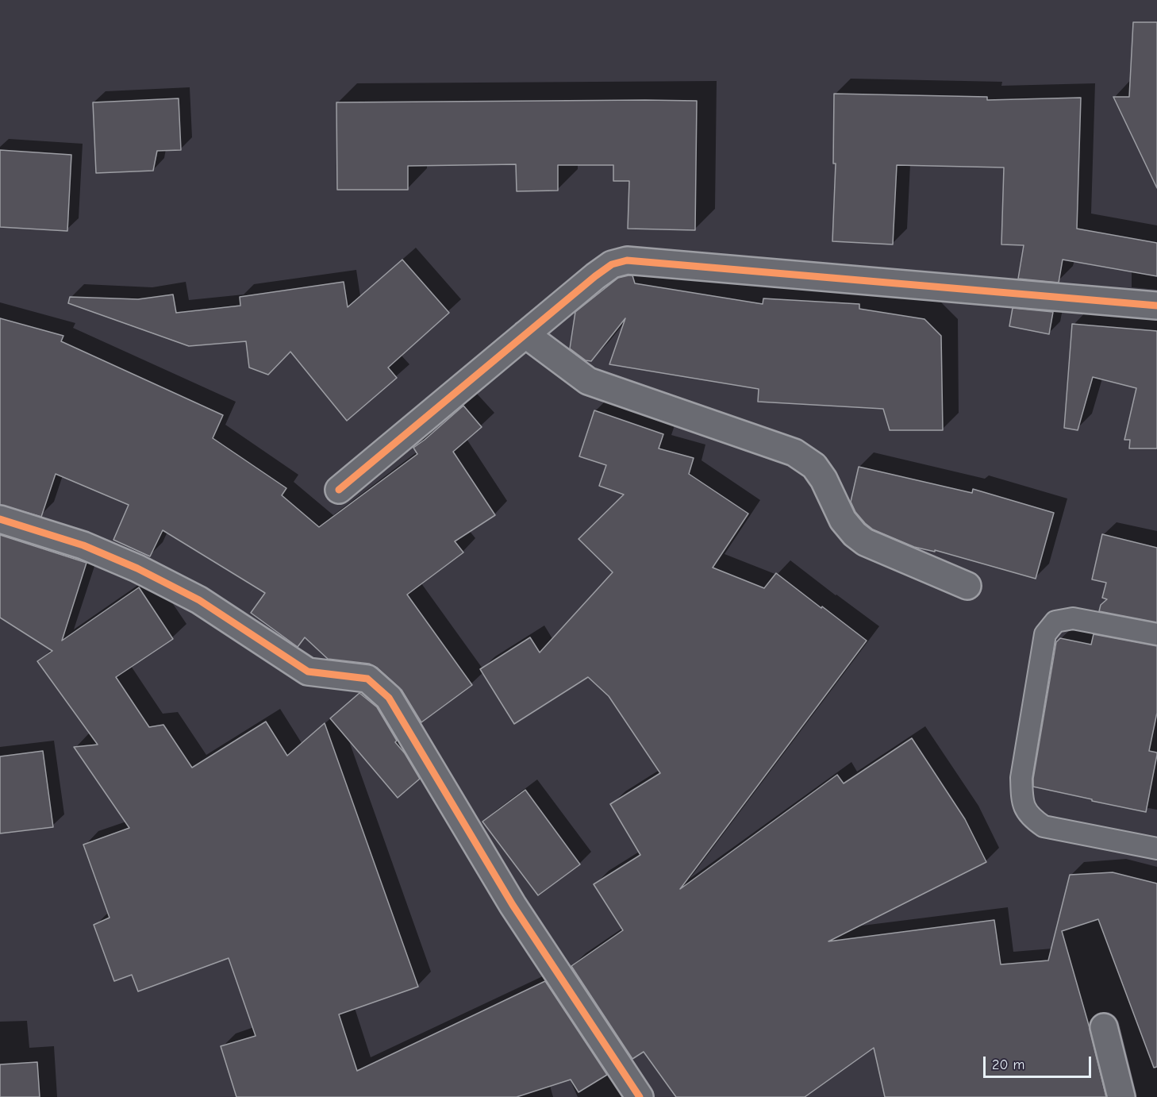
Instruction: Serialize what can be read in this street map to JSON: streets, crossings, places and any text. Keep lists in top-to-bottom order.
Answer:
{
  "scale_bar": "20 m"
}
